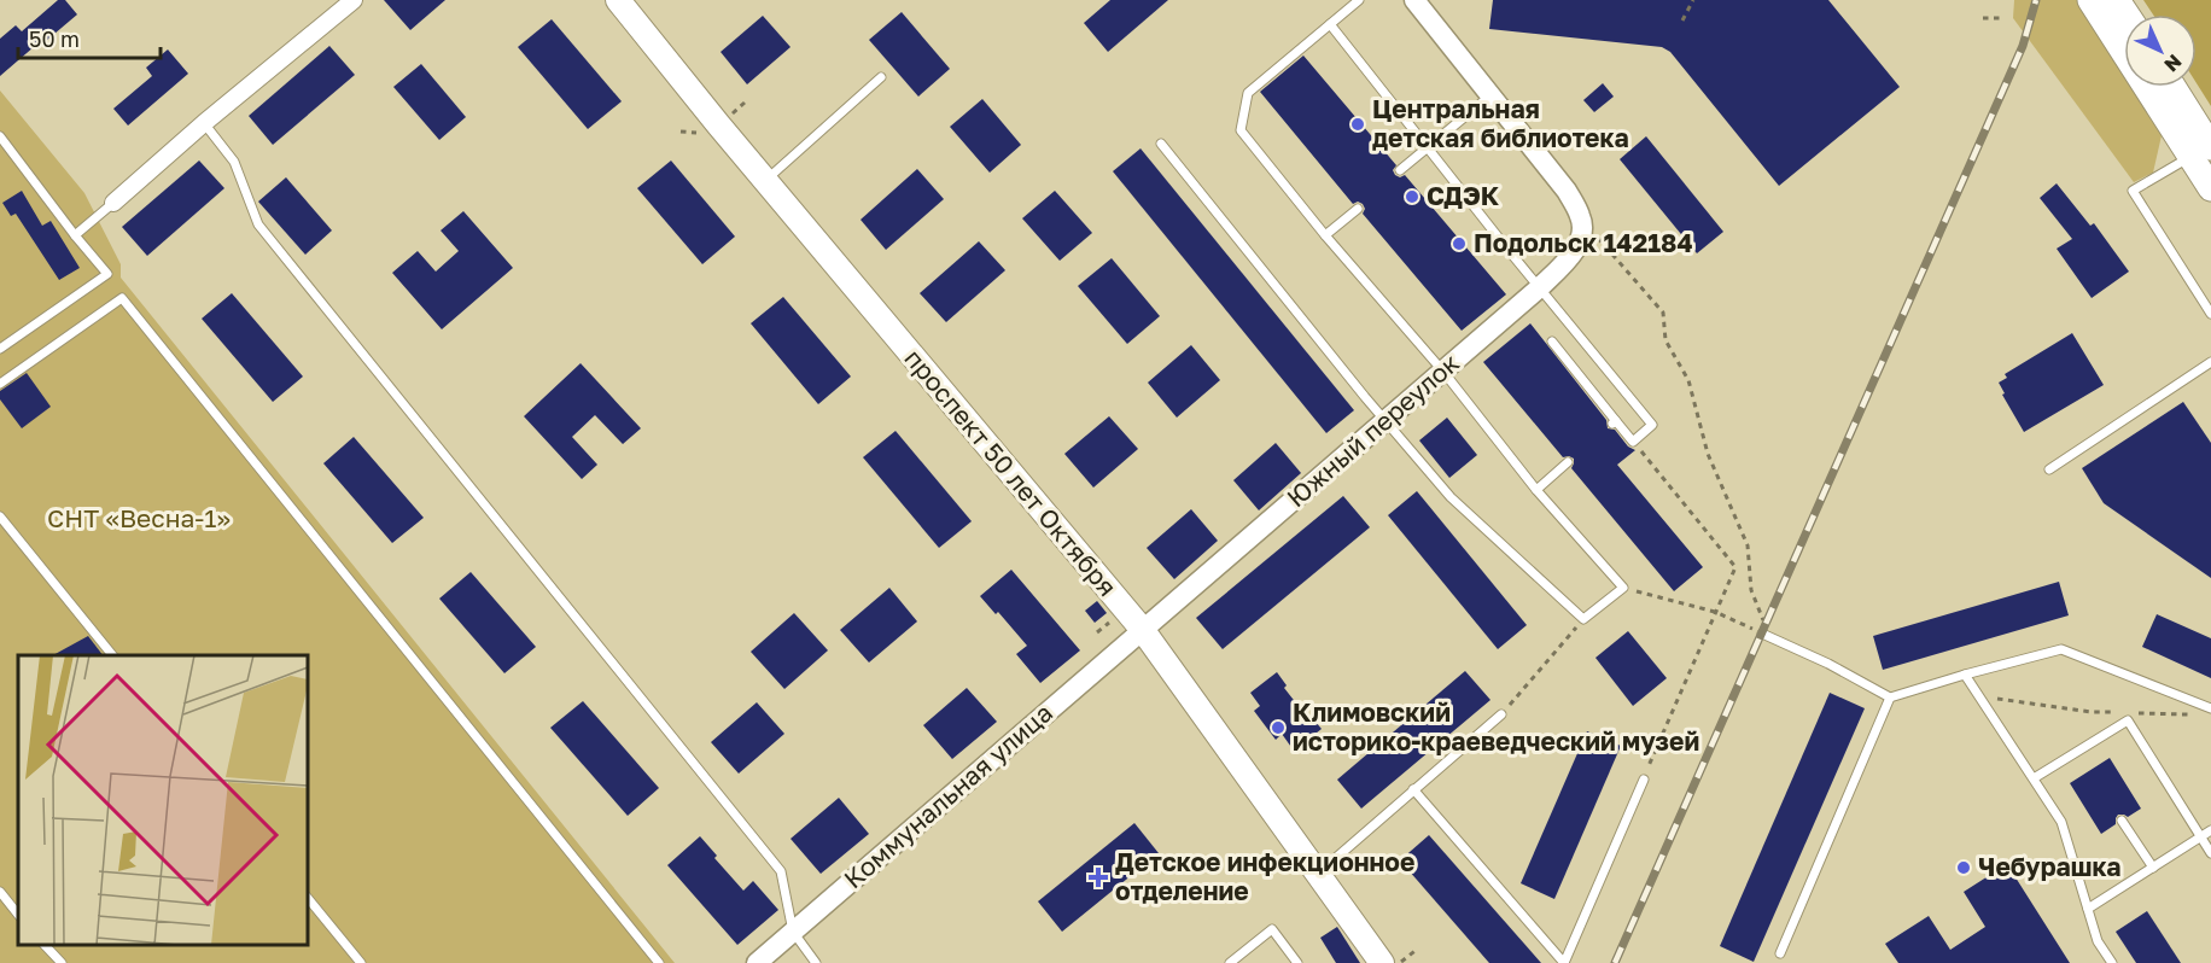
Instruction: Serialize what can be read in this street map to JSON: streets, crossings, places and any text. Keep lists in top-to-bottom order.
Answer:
{
  "streets": {
    "main road": ["проспект 50 лет Октября"],
    "street": ["Южный переулок", "Коммунальная улица"]
  },
  "crossings": [
    ["Южный переулок", "проспект 50 лет Октября"],
    ["Южный переулок", "Коммунальная улица"],
    ["проспект 50 лет Октября", "Коммунальная улица"]
  ],
  "parks": ["СНТ «Весна-1»"],
  "places": {
    "other": [
      "Центральная детская библиотека",
      "СДЭК",
      "Подольск 142184",
      "Климовский историко-краеведческий музей",
      "Чебурашка"
    ],
    "health": ["Детское инфекционное отделение"]
  },
  "scale_bar": "50 m",
  "north": "bottom right"
}
